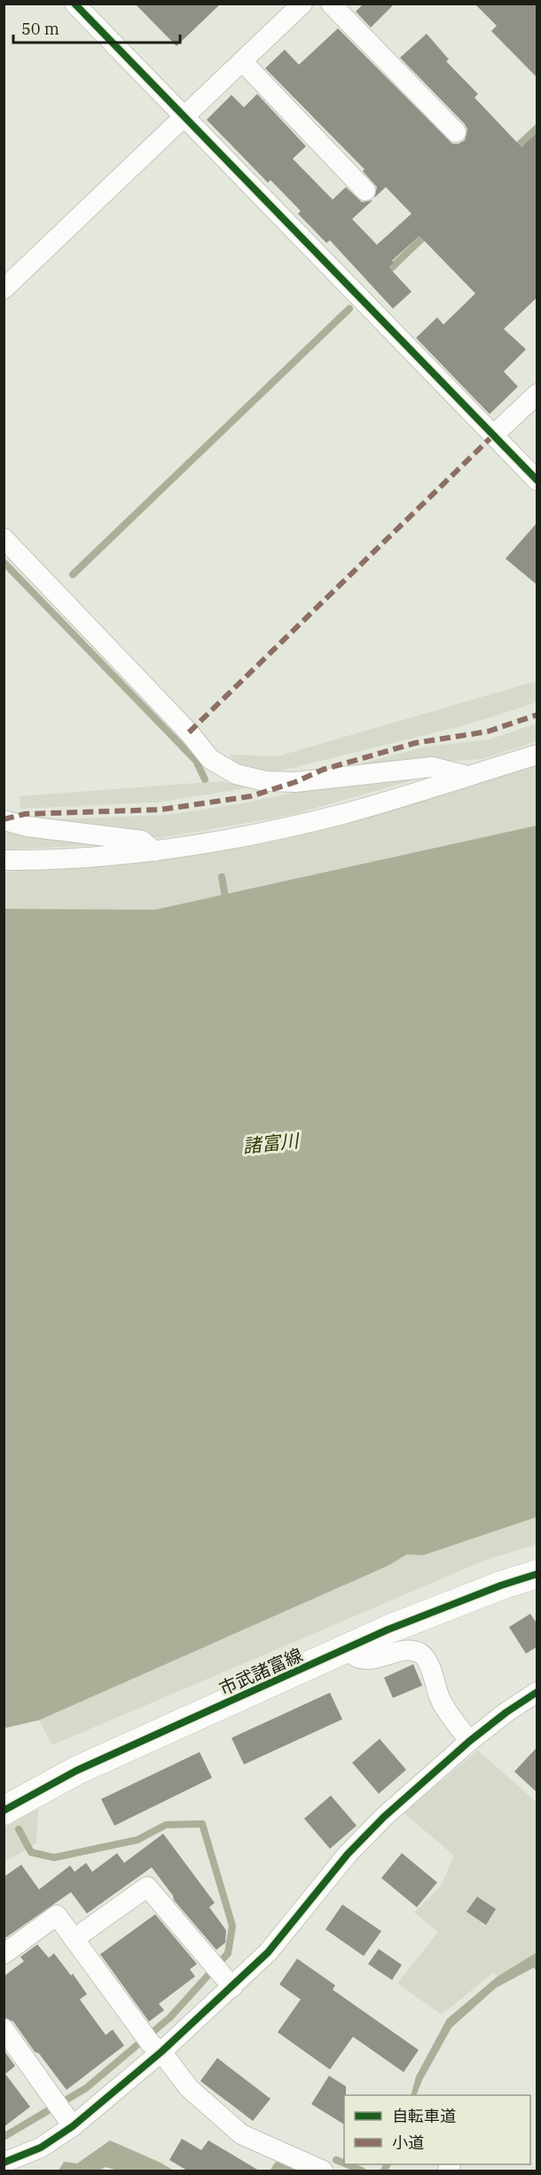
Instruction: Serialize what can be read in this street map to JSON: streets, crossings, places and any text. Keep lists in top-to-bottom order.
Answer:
{
  "streets": {
    "main road": ["市武諸富線"]
  },
  "water": ["諸富川"],
  "legend": ["自転車道", "小道"],
  "scale_bar": "50 m"
}
